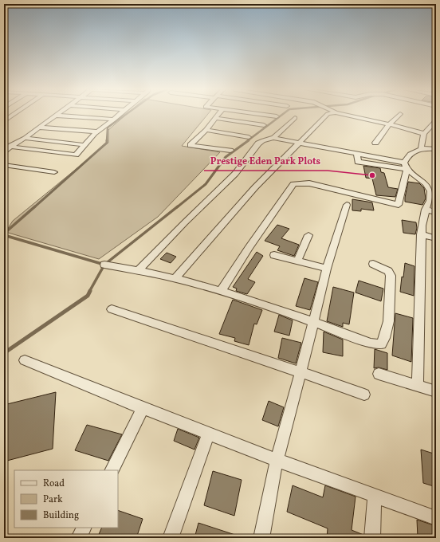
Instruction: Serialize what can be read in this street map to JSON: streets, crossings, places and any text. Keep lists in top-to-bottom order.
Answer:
{
  "places": ["Prestige Eden Park Plots"],
  "legend": ["Road", "Park", "Building"]
}
